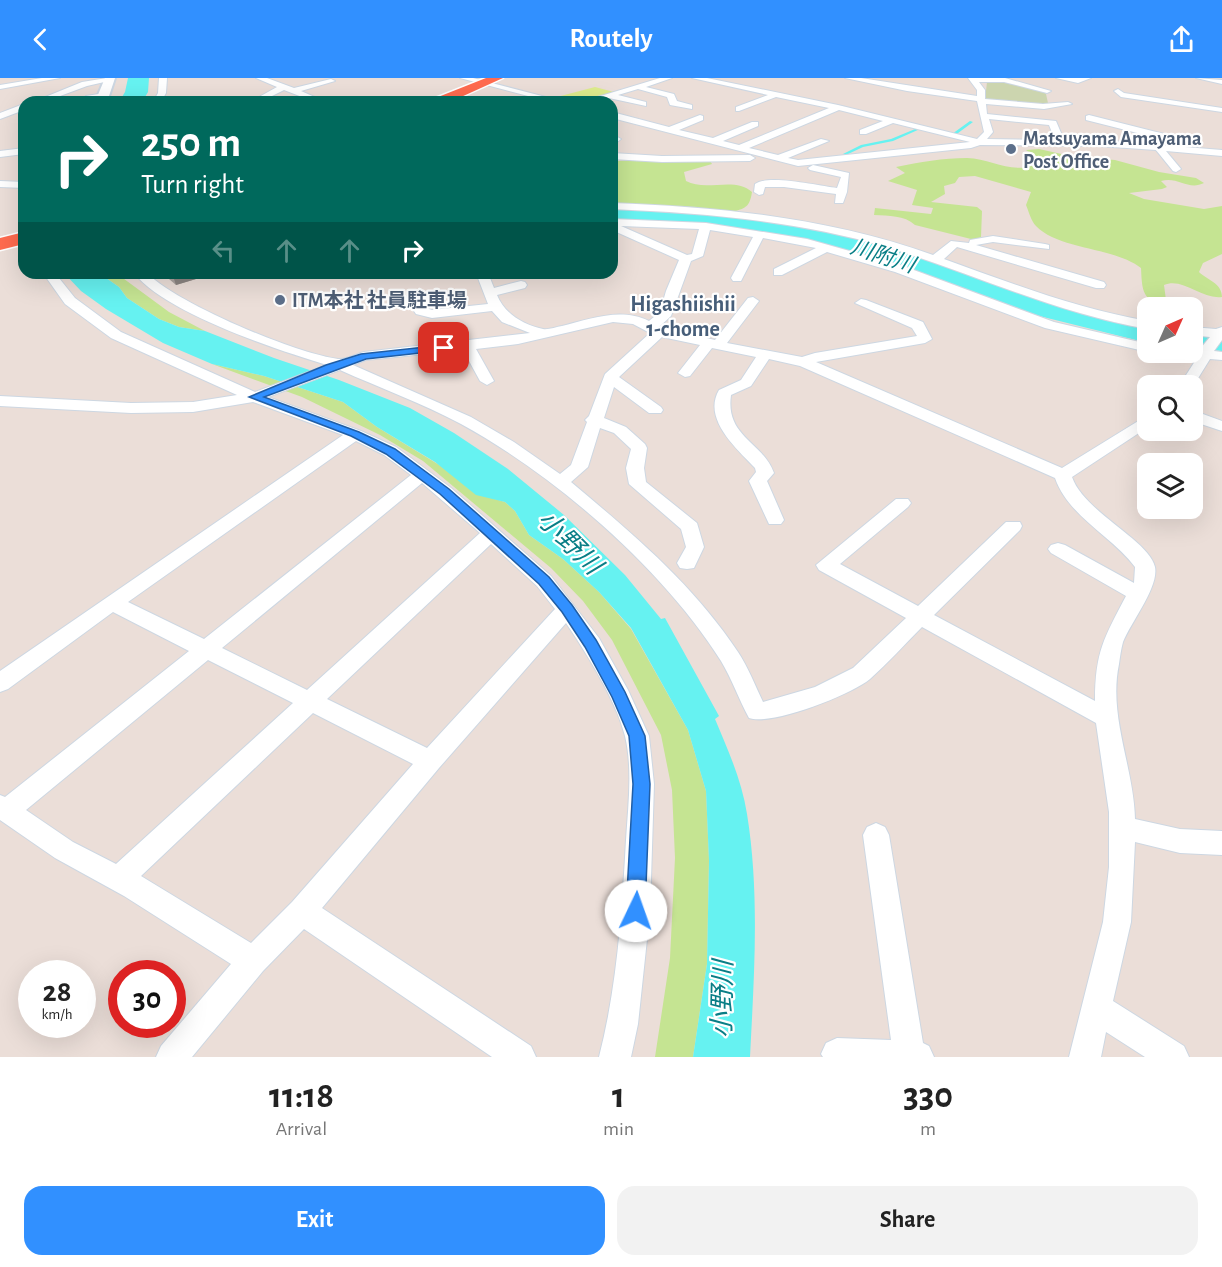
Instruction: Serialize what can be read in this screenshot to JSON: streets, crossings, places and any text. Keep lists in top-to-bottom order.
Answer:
{
  "districts": ["Higashiishii 1-chome"],
  "water": ["川附川", "小野川"],
  "places": ["Matsuyama Amayama Post Office", "ITM本社 社員駐車場"],
  "north": "top right",
  "page": {
    "header": "Routely",
    "turn": ["250 m", "Turn right"],
    "speed": "28 km/h",
    "limit": "30",
    "eta": [
      "11:18",
      "Arrival",
      "1",
      "min",
      "330",
      "m"
    ],
    "buttons": ["Exit", "Share"]
  }
}
